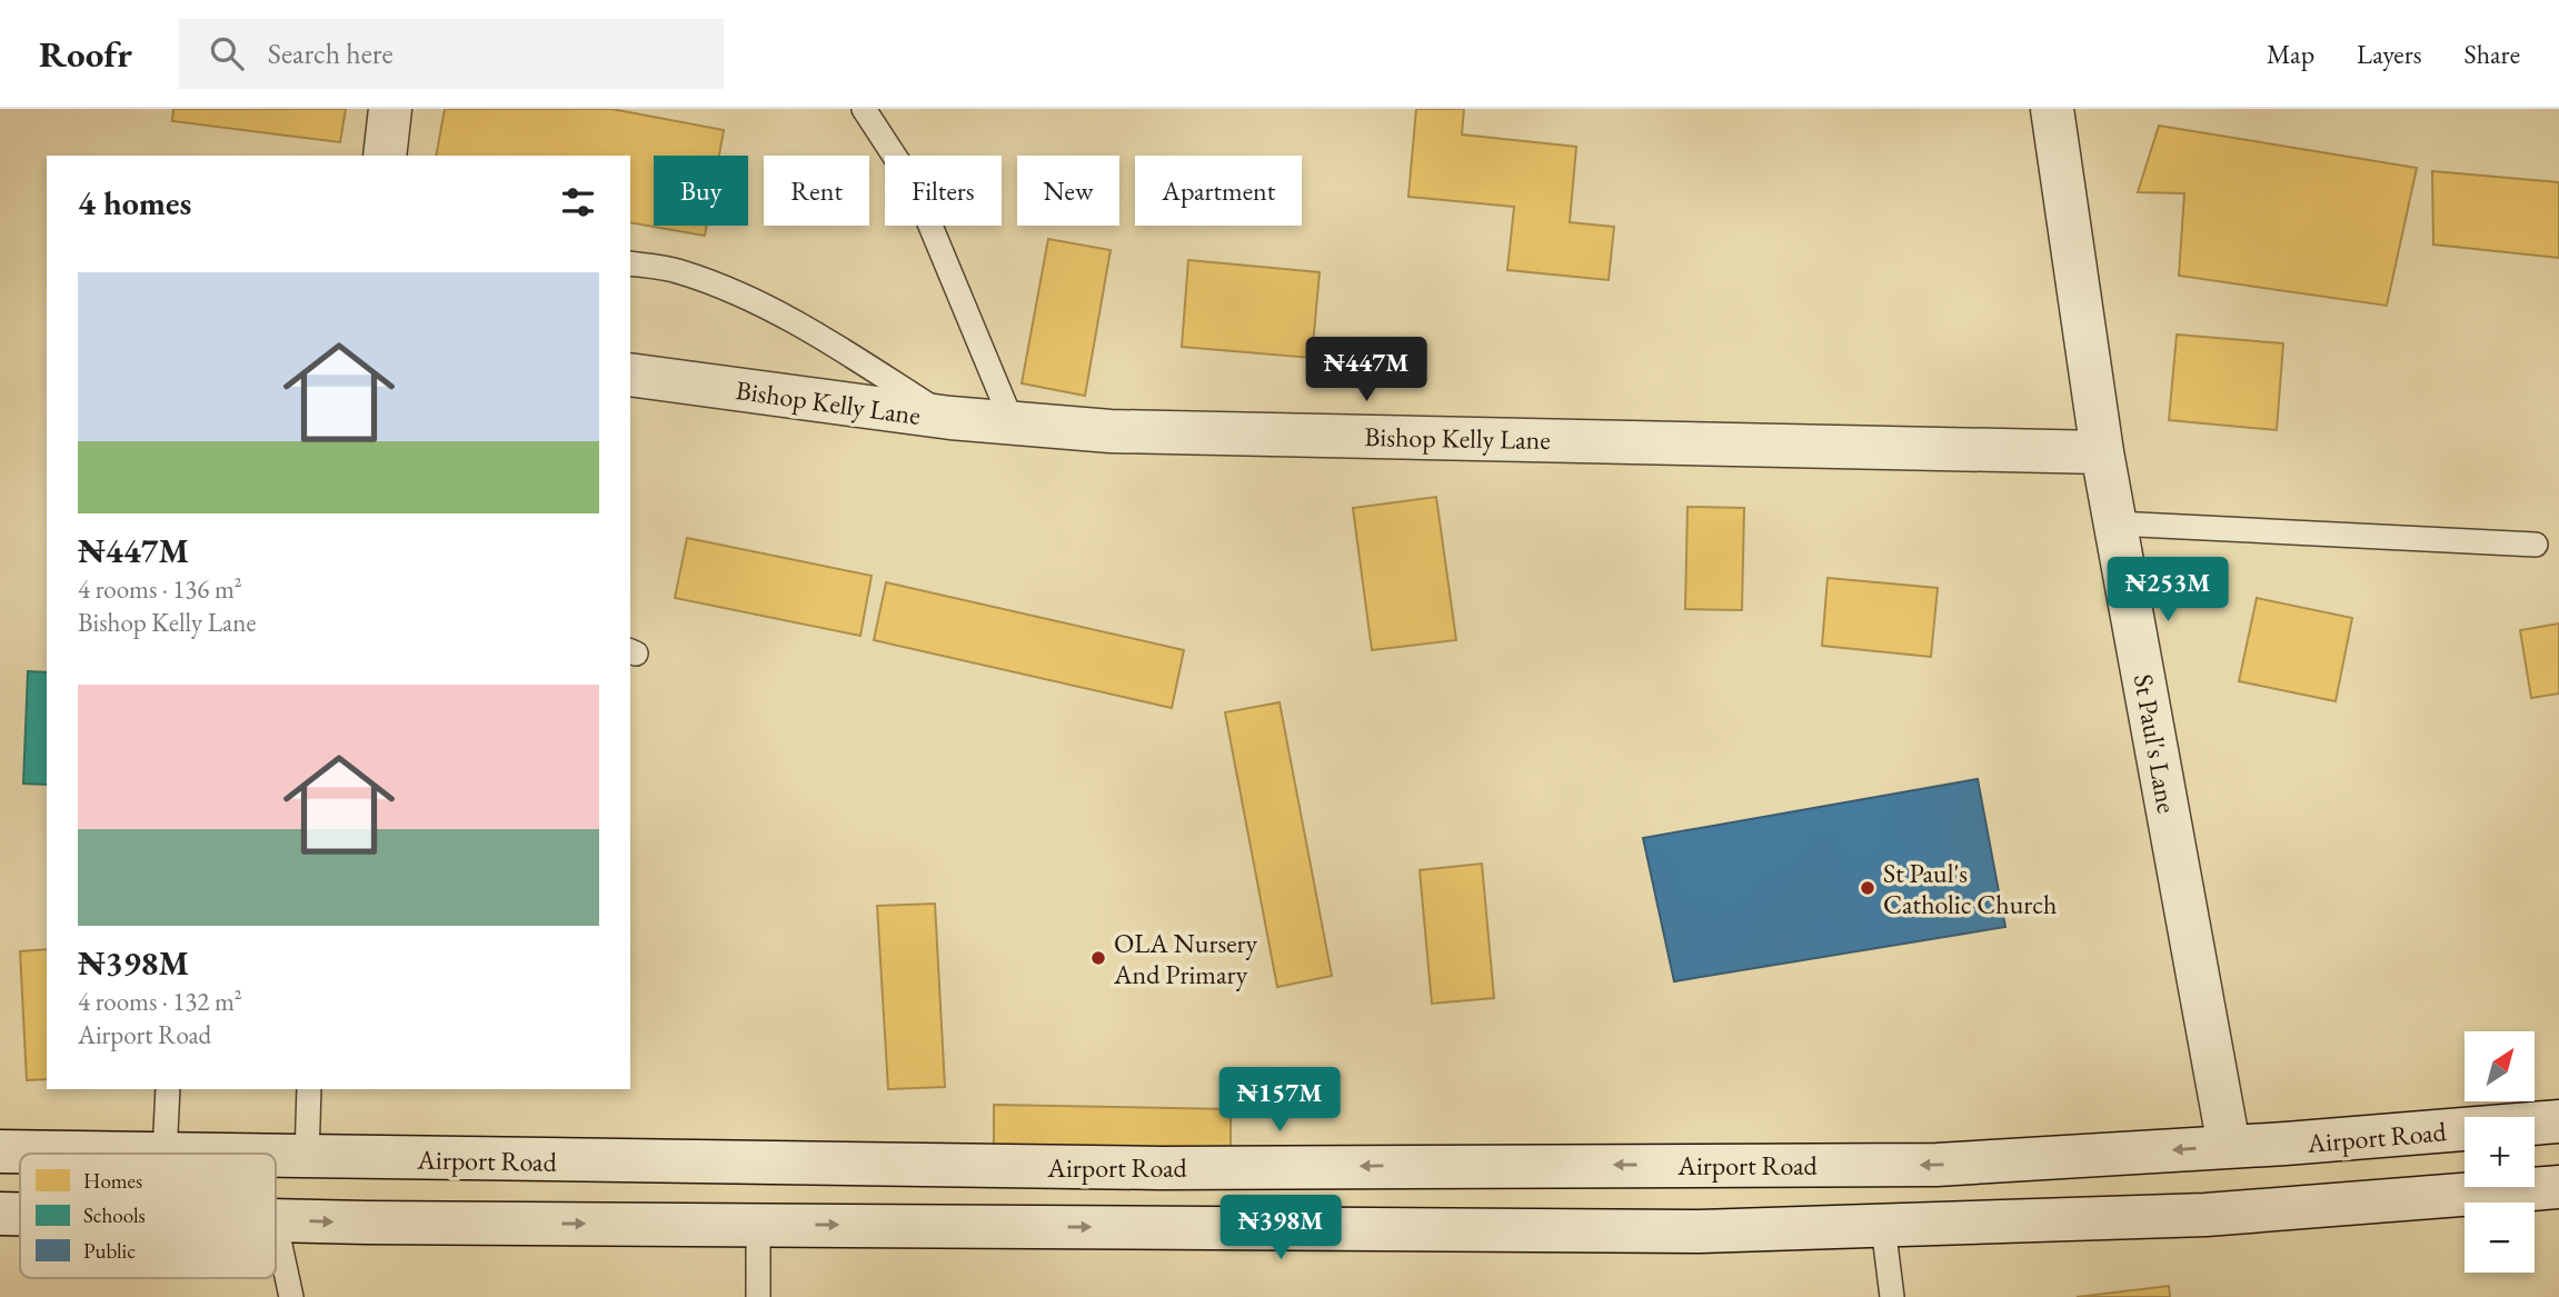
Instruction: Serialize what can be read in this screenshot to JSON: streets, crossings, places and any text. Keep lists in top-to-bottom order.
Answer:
{
  "streets": {
    "main road": ["Bishop Kelly Lane", "St Paul's Lane", "Airport Road"]
  },
  "crossings": [
    ["Bishop Kelly Lane", "St Paul's Lane"],
    ["St Paul's Lane", "Airport Road"]
  ],
  "places": ["St Paul's Catholic Church", "OLA Nursery And Primary"],
  "legend": ["Homes", "Schools", "Public"],
  "north": "top right",
  "page": {
    "header": "Roofr",
    "search": "Search here",
    "nav": ["Map", "Layers", "Share"],
    "chip": [
      "Buy",
      "Rent",
      "Filters",
      "New",
      "Apartment"
    ],
    "heading": "4 homes",
    "list": [
      {
        "name": "₦447M",
        "note": "4 rooms · 136 m² · Bishop Kelly Lane"
      },
      {
        "name": "₦398M",
        "note": "4 rooms · 132 m² · Airport Road"
      }
    ],
    "price": [
      "₦447M",
      "₦253M",
      "₦157M",
      "₦398M"
    ],
    "map_buttons": ["+", "−"]
  }
}
